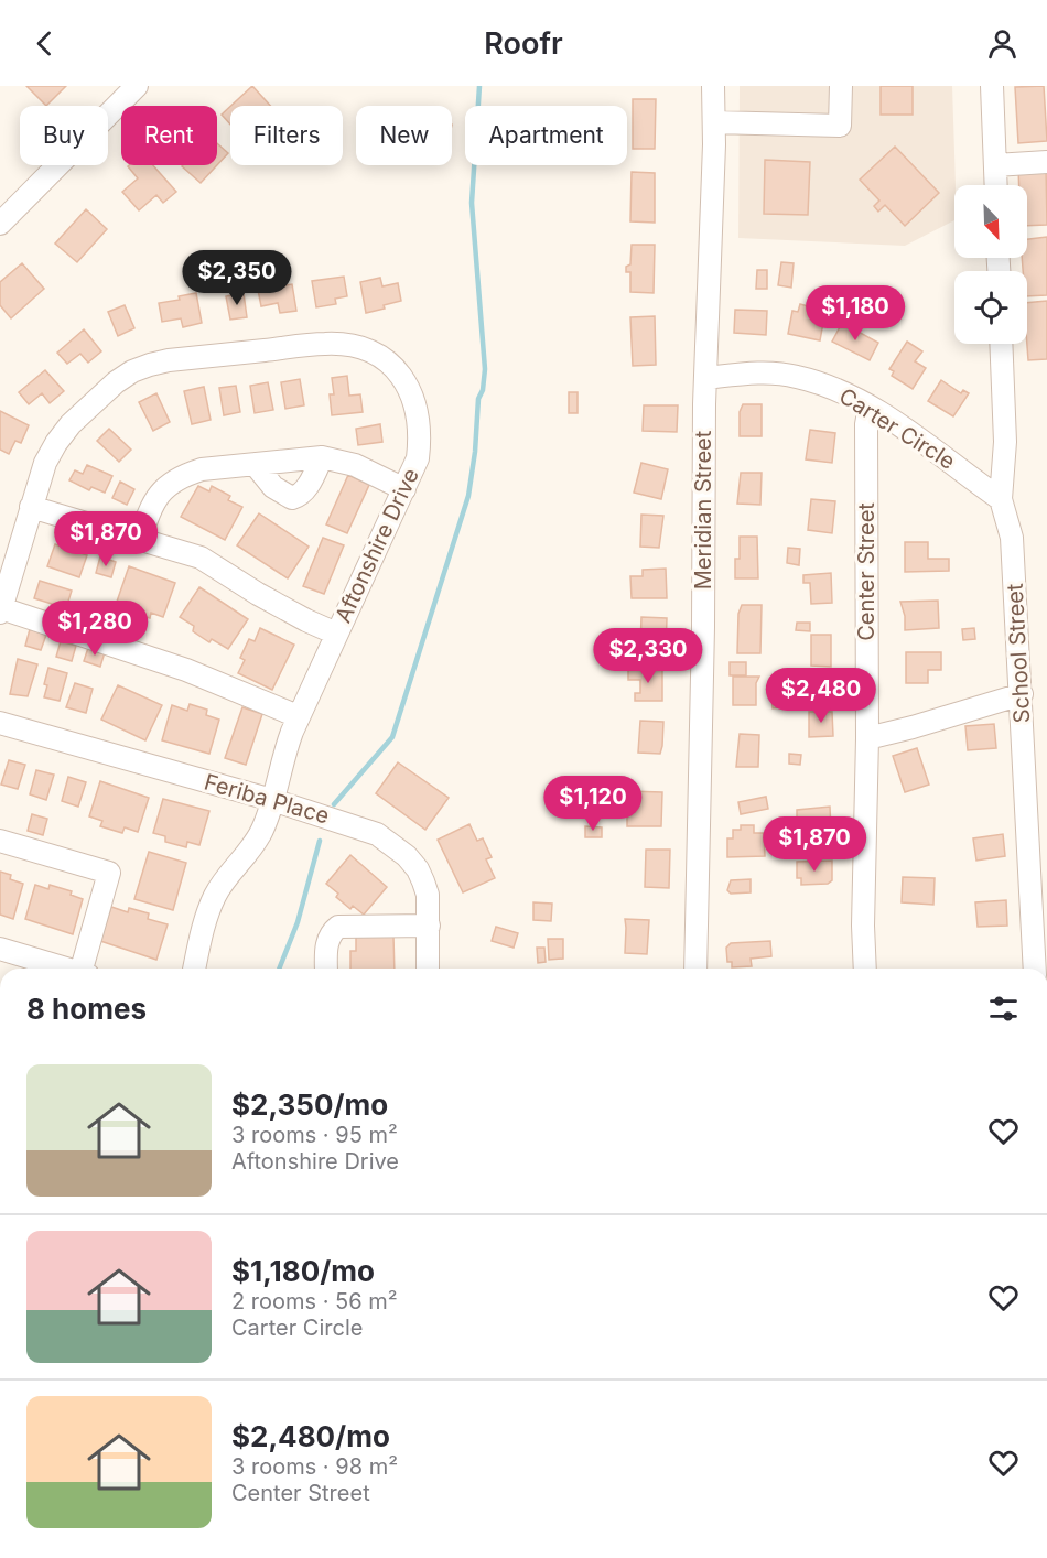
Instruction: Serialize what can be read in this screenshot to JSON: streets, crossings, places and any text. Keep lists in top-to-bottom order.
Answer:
{
  "streets": {
    "street": [
      "Carter Circle",
      "Meridian Street",
      "Aftonshire Drive",
      "Center Street",
      "School Street",
      "Feriba Place"
    ]
  },
  "crossings": [
    ["Carter Circle", "Meridian Street"],
    ["Carter Circle", "Center Street"],
    ["Carter Circle", "School Street"],
    ["Aftonshire Drive", "Feriba Place"]
  ],
  "north": "bottom right",
  "page": {
    "header": "Roofr",
    "chip": [
      "Buy",
      "Rent",
      "Filters",
      "New",
      "Apartment"
    ],
    "price": [
      "$2,350",
      "$1,180",
      "$1,870",
      "$1,280",
      "$2,330",
      "$2,480",
      "$1,120",
      "$1,870"
    ],
    "heading": "8 homes",
    "list": [
      {
        "name": "$2,350/mo",
        "note": "3 rooms · 95 m² · Aftonshire Drive"
      },
      {
        "name": "$1,180/mo",
        "note": "2 rooms · 56 m² · Carter Circle"
      },
      {
        "name": "$2,480/mo",
        "note": "3 rooms · 98 m² · Center Street"
      }
    ]
  }
}
